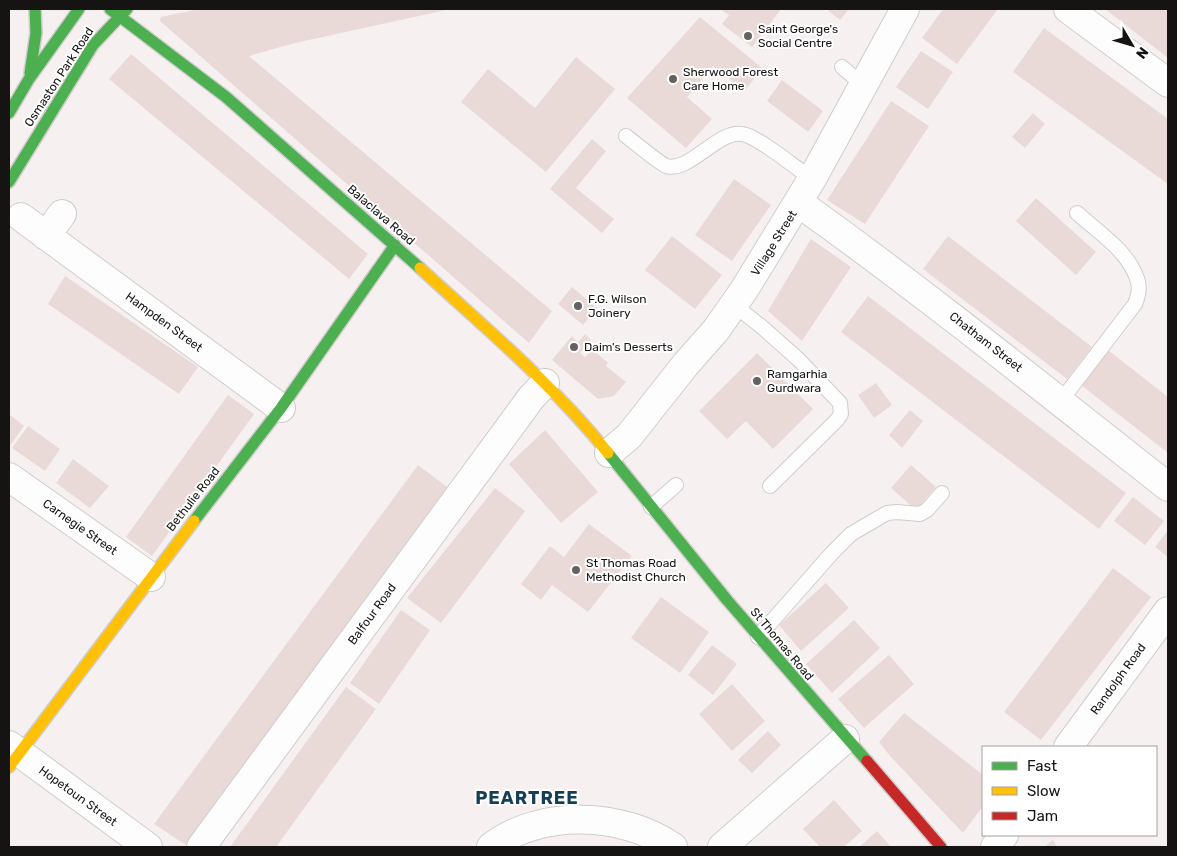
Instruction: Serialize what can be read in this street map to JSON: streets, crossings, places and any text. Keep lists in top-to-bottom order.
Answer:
{
  "streets": {
    "main road": [
      "Osmaston Park Road",
      "Balaclava Road",
      "Bethulie Road",
      "St Thomas Road"
    ],
    "street": [
      "Village Street",
      "Hampden Street",
      "Chatham Street",
      "Carnegie Street",
      "Balfour Road",
      "Randolph Road",
      "Hopetoun Street"
    ]
  },
  "crossings": [
    ["Osmaston Park Road", "Balaclava Road"],
    ["Balaclava Road", "Village Street"],
    ["Balaclava Road", "Bethulie Road"],
    ["Balaclava Road", "Balfour Road"],
    ["Balaclava Road", "St Thomas Road"],
    ["Village Street", "Chatham Street"],
    ["Village Street", "St Thomas Road"],
    ["Hampden Street", "Bethulie Road"],
    ["Bethulie Road", "Carnegie Street"],
    ["Bethulie Road", "Hopetoun Street"]
  ],
  "districts": ["PEARTREE"],
  "places": [
    "Saint George's Social Centre",
    "Sherwood Forest Care Home",
    "F.G. Wilson Joinery",
    "Daim's Desserts",
    "Ramgarhia Gurdwara",
    "St Thomas Road Methodist Church"
  ],
  "legend": ["Fast", "Slow", "Jam"],
  "north": "bottom right"
}
